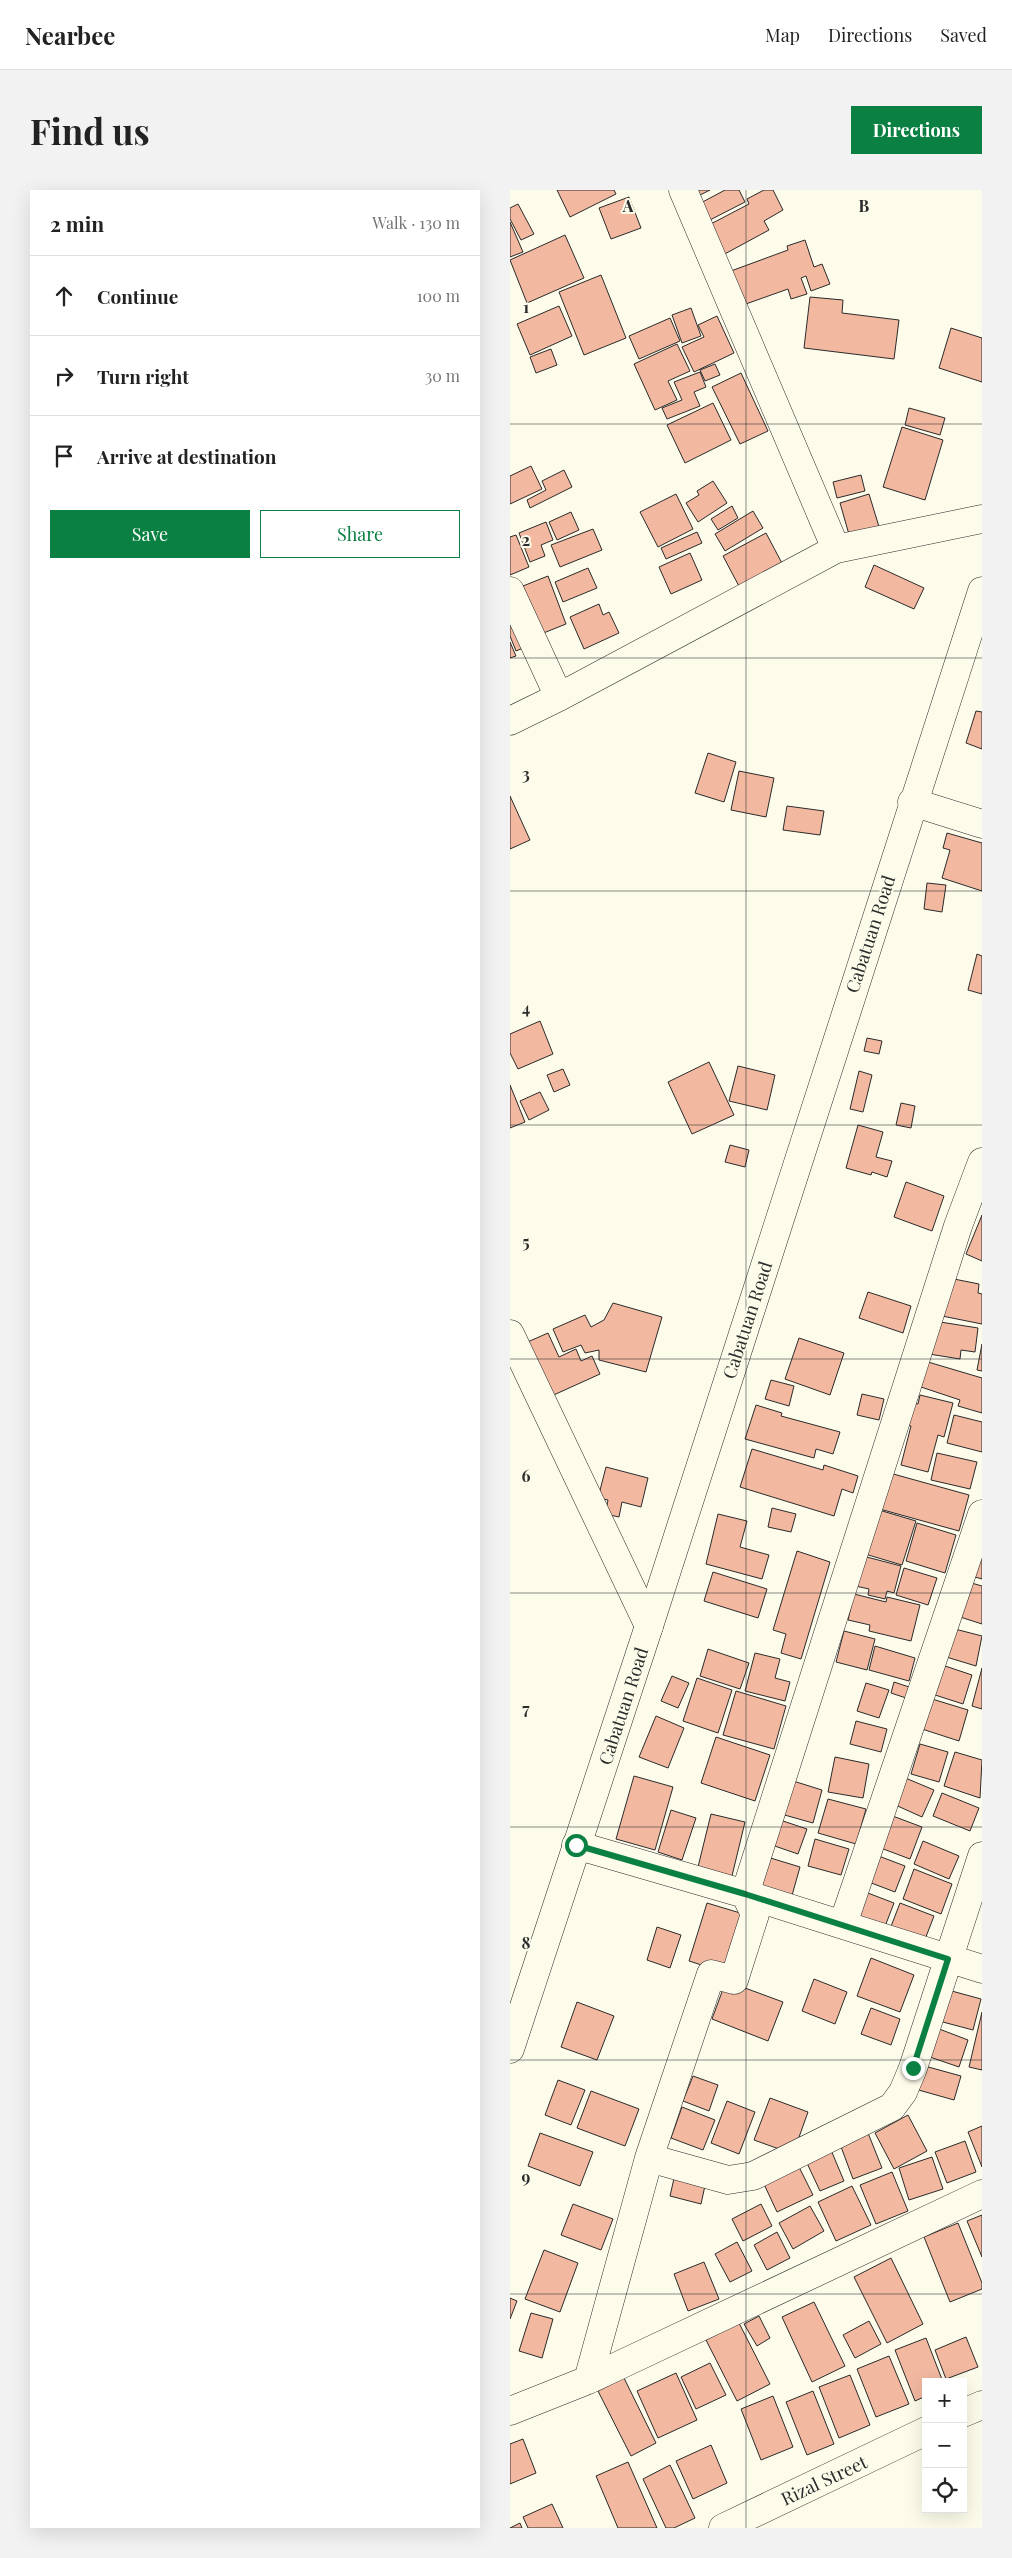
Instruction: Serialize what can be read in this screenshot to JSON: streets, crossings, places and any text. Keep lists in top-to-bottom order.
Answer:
{
  "streets": {
    "main road": ["Cabatuan Road", "Rizal Street"]
  },
  "page": {
    "header": "Nearbee",
    "nav": ["Map", "Directions", "Saved"],
    "buttons": [
      "Directions",
      ["Save", "Share"]
    ],
    "title": "Find us",
    "heading": ["2 min", "Walk · 130 m"],
    "list": [
      ["Continue", "100 m"],
      ["Turn right", "30 m"],
      "Arrive at destination"
    ],
    "map_buttons": ["+", "−"]
  },
  "grid": {
    "columns": ["A", "B"],
    "rows": [
      "1",
      "2",
      "3",
      "4",
      "5",
      "6",
      "7",
      "8",
      "9"
    ]
  }
}
